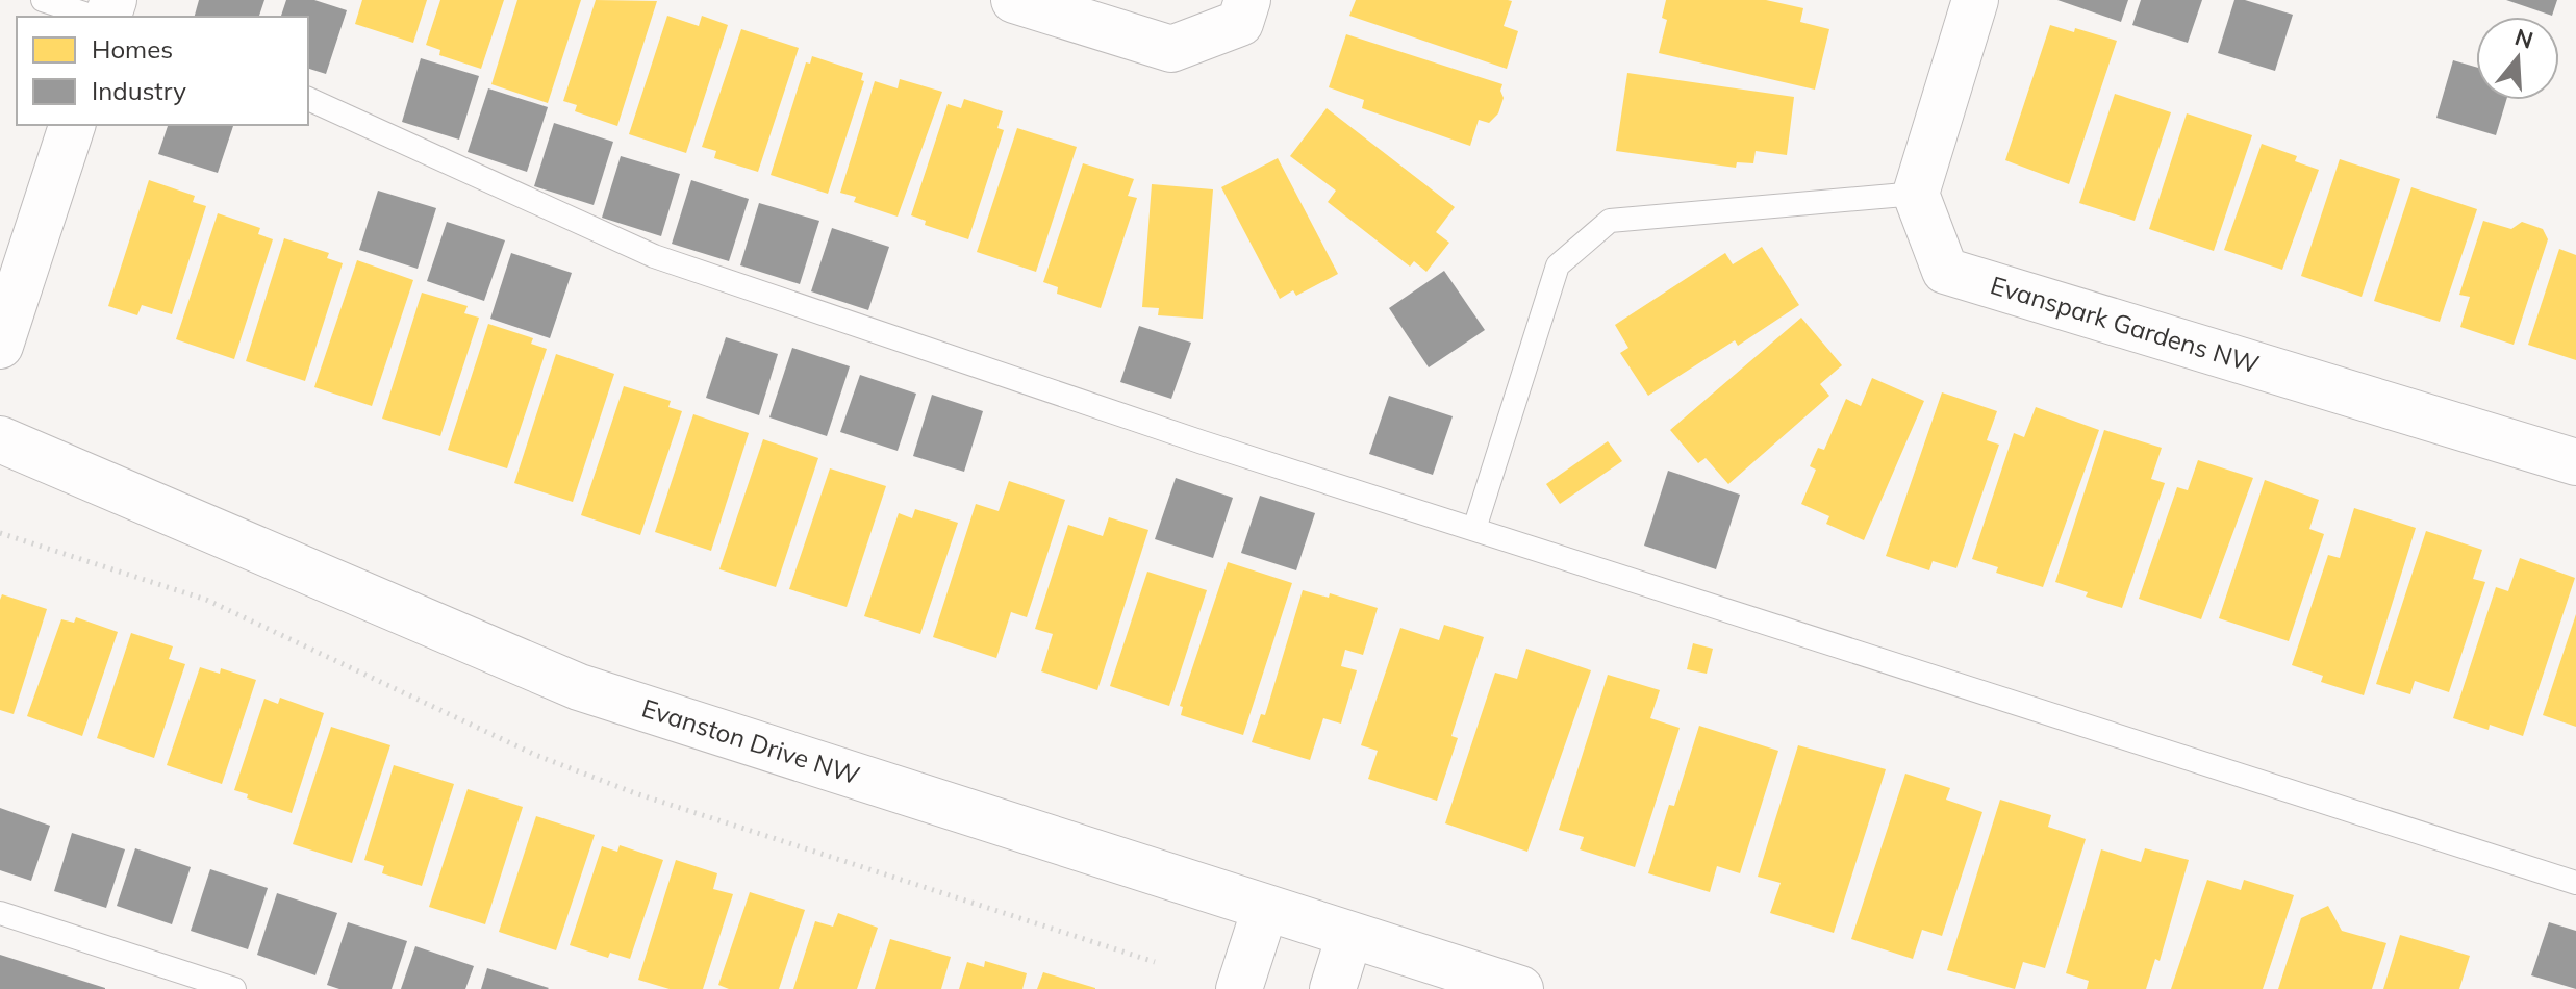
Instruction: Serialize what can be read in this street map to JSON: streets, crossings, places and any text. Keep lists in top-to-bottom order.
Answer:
{
  "streets": {
    "street": ["Evanspark Gardens NW", "Evanston Drive NW"]
  },
  "legend": ["Homes", "Industry"],
  "north": "top"
}
